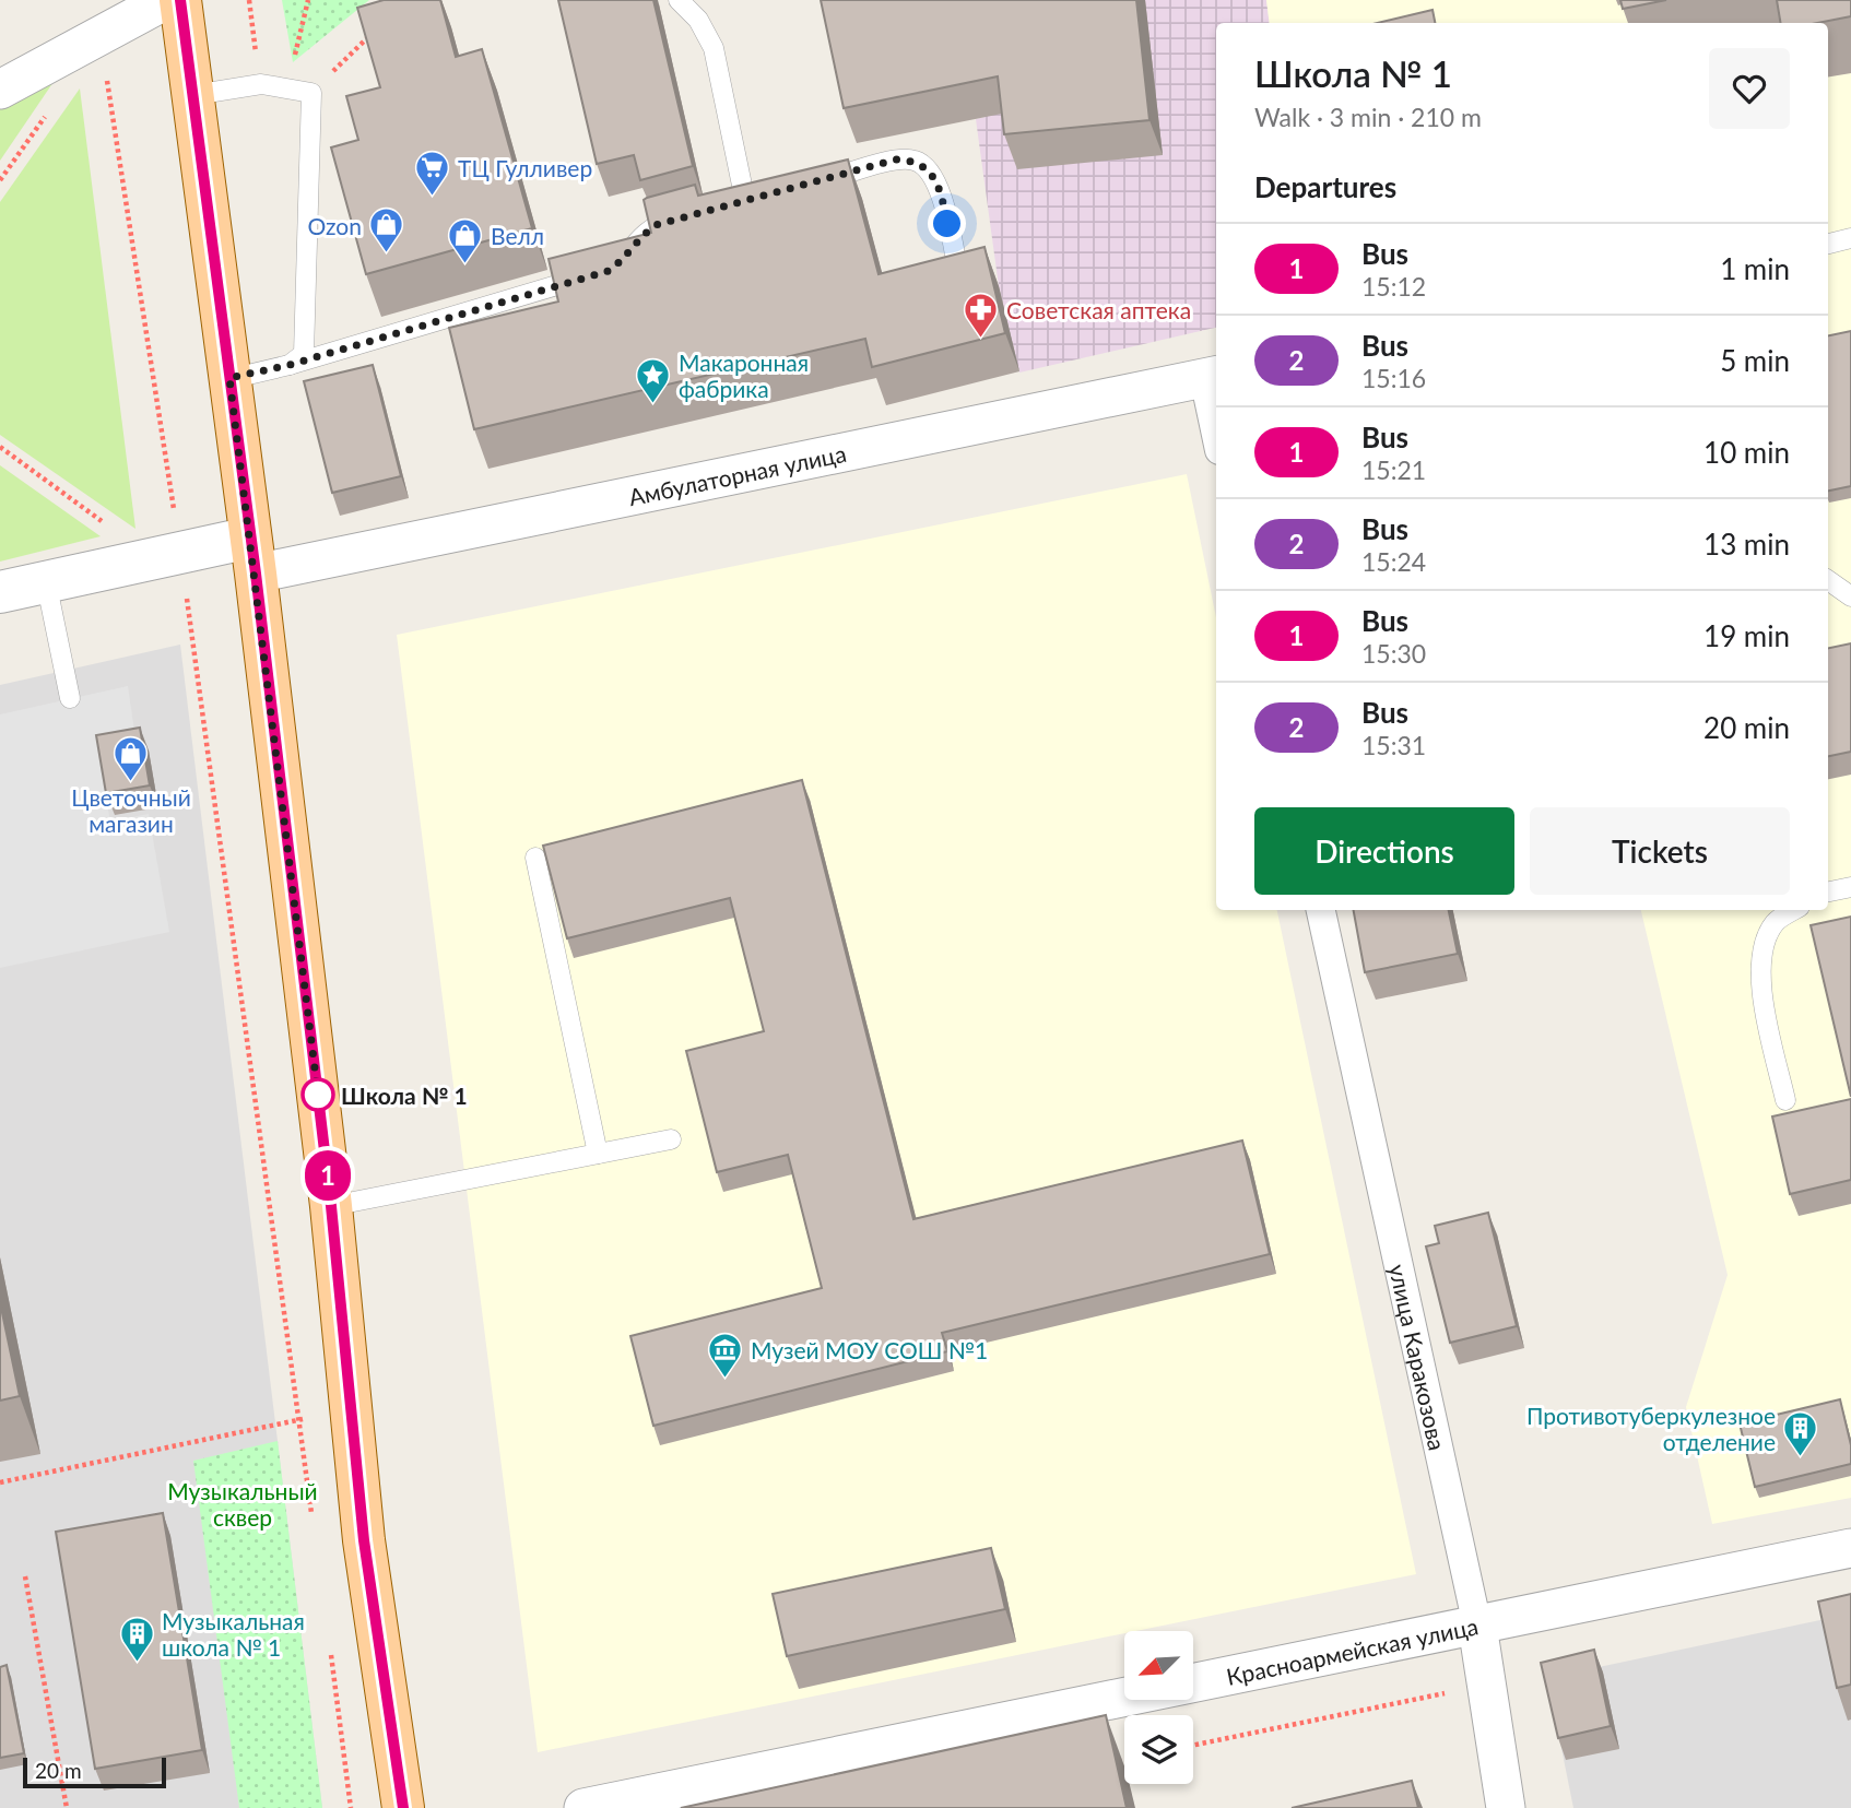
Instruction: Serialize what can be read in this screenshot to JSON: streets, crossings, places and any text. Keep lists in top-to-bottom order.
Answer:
{
  "streets": {
    "street": ["Амбулаторная улица", "улица Каракозова", "Красноармейская улица"]
  },
  "crossings": [
    ["улица Каракозова", "Красноармейская улица"]
  ],
  "parks": ["Музыкальный сквер"],
  "places": {
    "supermarket": ["ТЦ Гулливер"],
    "shop": ["Ozon", "Велл", "Цветочный магазин"],
    "pharmacy": ["Советская аптека"],
    "place": ["Макаронная фабрика"],
    "other": ["Школа № 1"],
    "museum": ["Музей МОУ СОШ №1"],
    "building": ["Противотуберкулезное отделение", "Музыкальная школа № 1"]
  },
  "lines": ["bus line 1"],
  "scale_bar": "20 m",
  "north": "bottom left",
  "page": {
    "on_map": "1",
    "heading": [
      ["Школа № 1", "Walk · 3 min · 210 m"],
      "Departures"
    ],
    "list": [
      {
        "mark": "1",
        "name": "Bus",
        "note": "15:12",
        "value": "1 min"
      },
      {
        "mark": "2",
        "name": "Bus",
        "note": "15:16",
        "value": "5 min"
      },
      {
        "mark": "1",
        "name": "Bus",
        "note": "15:21",
        "value": "10 min"
      },
      {
        "mark": "2",
        "name": "Bus",
        "note": "15:24",
        "value": "13 min"
      },
      {
        "mark": "1",
        "name": "Bus",
        "note": "15:30",
        "value": "19 min"
      },
      {
        "mark": "2",
        "name": "Bus",
        "note": "15:31",
        "value": "20 min"
      }
    ],
    "buttons": ["Directions", "Tickets"],
    "scale": "20 m"
  }
}
